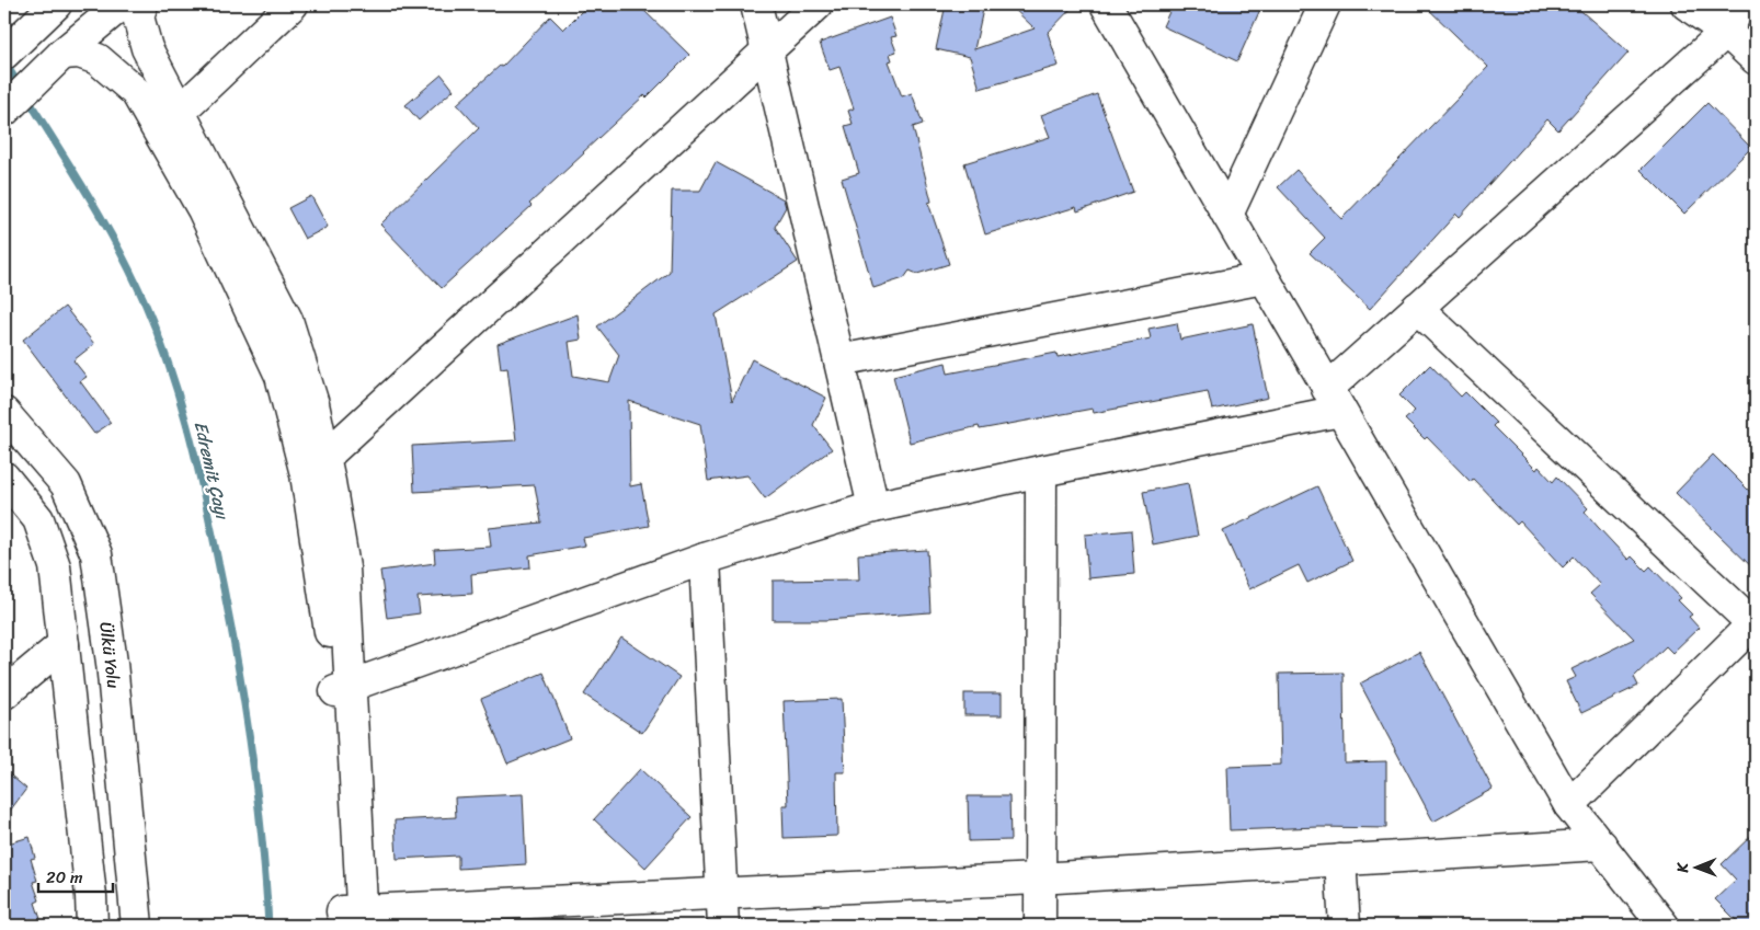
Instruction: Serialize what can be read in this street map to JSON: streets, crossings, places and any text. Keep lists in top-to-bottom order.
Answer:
{
  "streets": {
    "main road": ["Ülkü Yolu"]
  },
  "water": ["Edremit Çayı"],
  "scale_bar": "20 m",
  "north": "left"
}
